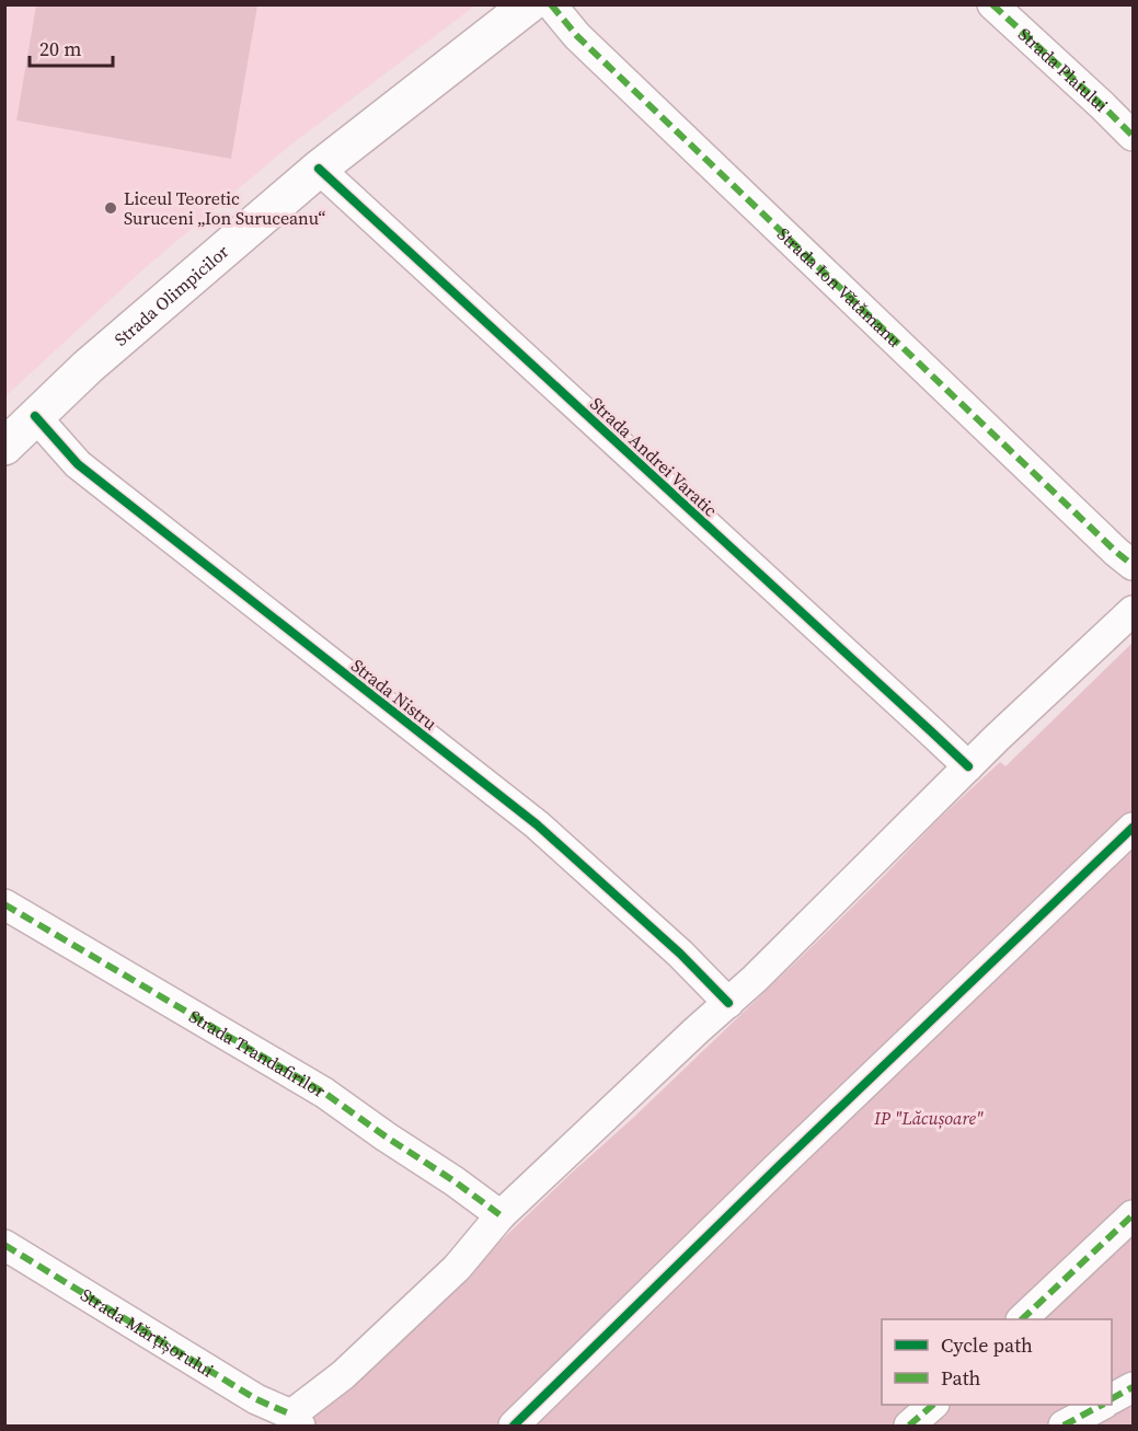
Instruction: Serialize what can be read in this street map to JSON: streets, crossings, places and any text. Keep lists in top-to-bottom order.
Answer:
{
  "streets": {
    "main road": ["Strada Olimpicilor"],
    "street": [
      "Strada Plaiului",
      "Strada Ion Vătămanu",
      "Strada Andrei Varatic",
      "Strada Nistru",
      "Strada Trandafirilor",
      "Strada Mărțișorului"
    ]
  },
  "crossings": [
    ["Strada Olimpicilor", "Strada Andrei Varatic"],
    ["Strada Olimpicilor", "Strada Nistru"]
  ],
  "parks": ["IP \"Lăcușoare\""],
  "places": ["Liceul Teoretic Suruceni „Ion Suruceanu“"],
  "legend": ["Cycle path", "Path"],
  "scale_bar": "20 m"
}
